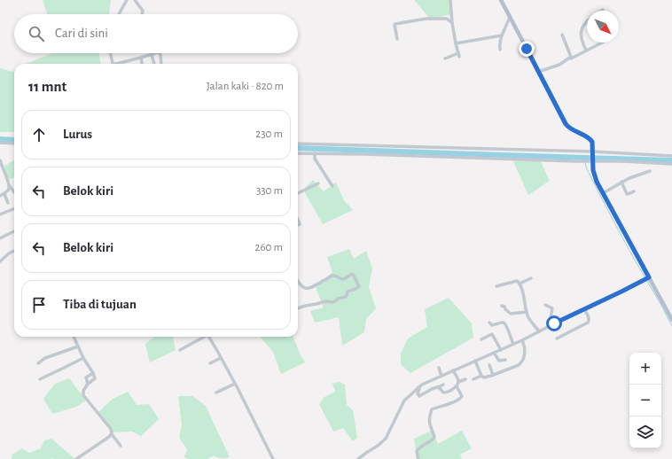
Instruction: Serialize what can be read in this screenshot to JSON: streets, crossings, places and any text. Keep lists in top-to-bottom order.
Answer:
{
  "north": "bottom right",
  "page": {
    "search": "Cari di sini",
    "heading": ["11 mnt", "Jalan kaki · 820 m"],
    "list": [
      ["Lurus", "230 m"],
      ["Belok kiri", "330 m"],
      ["Belok kiri", "260 m"],
      "Tiba di tujuan"
    ],
    "map_buttons": ["+", "−"]
  }
}
